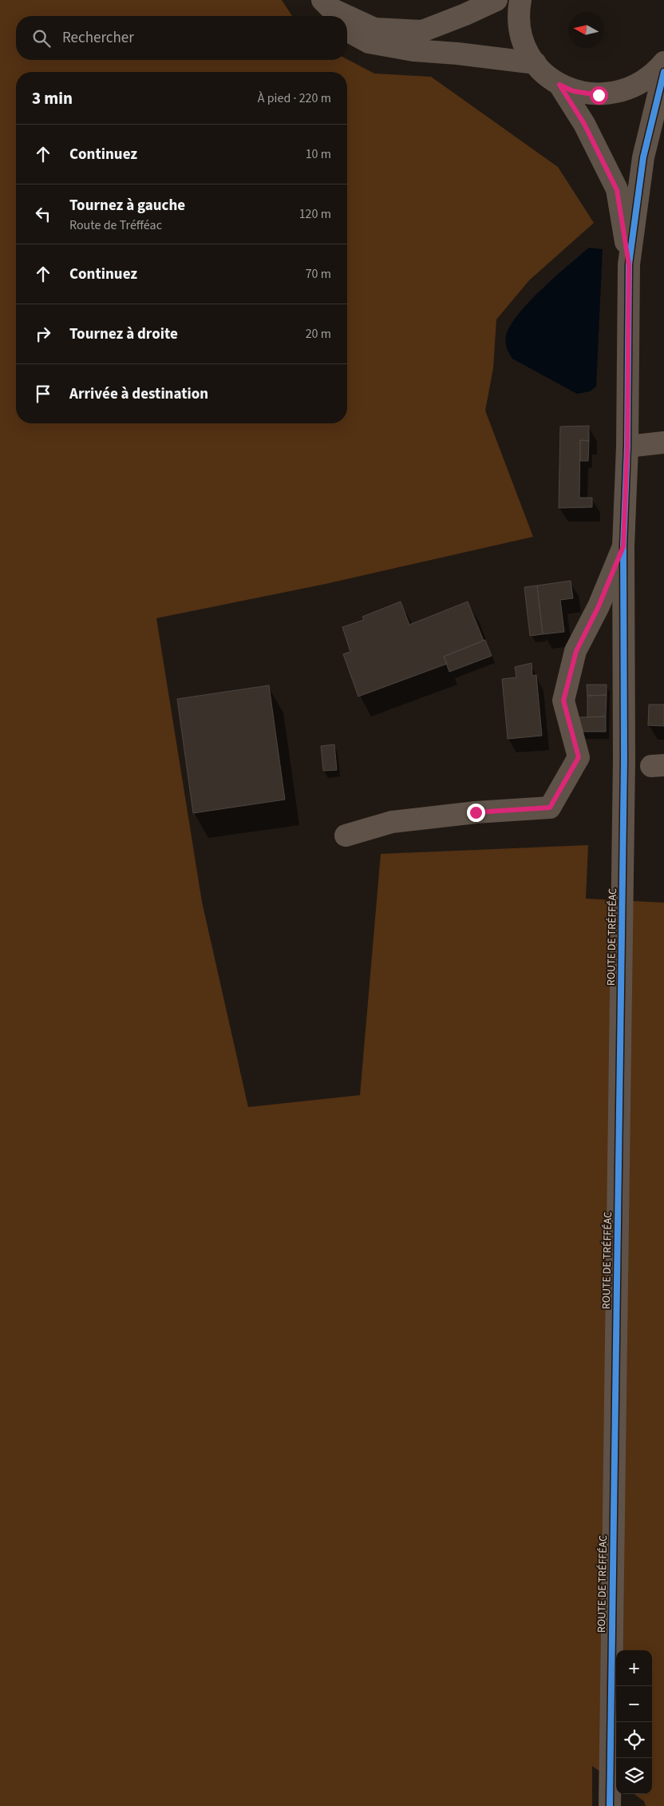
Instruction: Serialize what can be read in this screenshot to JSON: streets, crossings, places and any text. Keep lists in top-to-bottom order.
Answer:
{
  "streets": {
    "street": ["ROUTE DE TRÉFFÉAC"]
  },
  "north": "left",
  "page": {
    "search": "Rechercher",
    "heading": ["3 min", "À pied · 220 m"],
    "list": [
      ["Continuez", "10 m"],
      ["Tournez à gauche", "Route de Tréfféac", "120 m"],
      ["Continuez", "70 m"],
      ["Tournez à droite", "20 m"],
      "Arrivée à destination"
    ],
    "map_buttons": ["+", "−"]
  }
}
